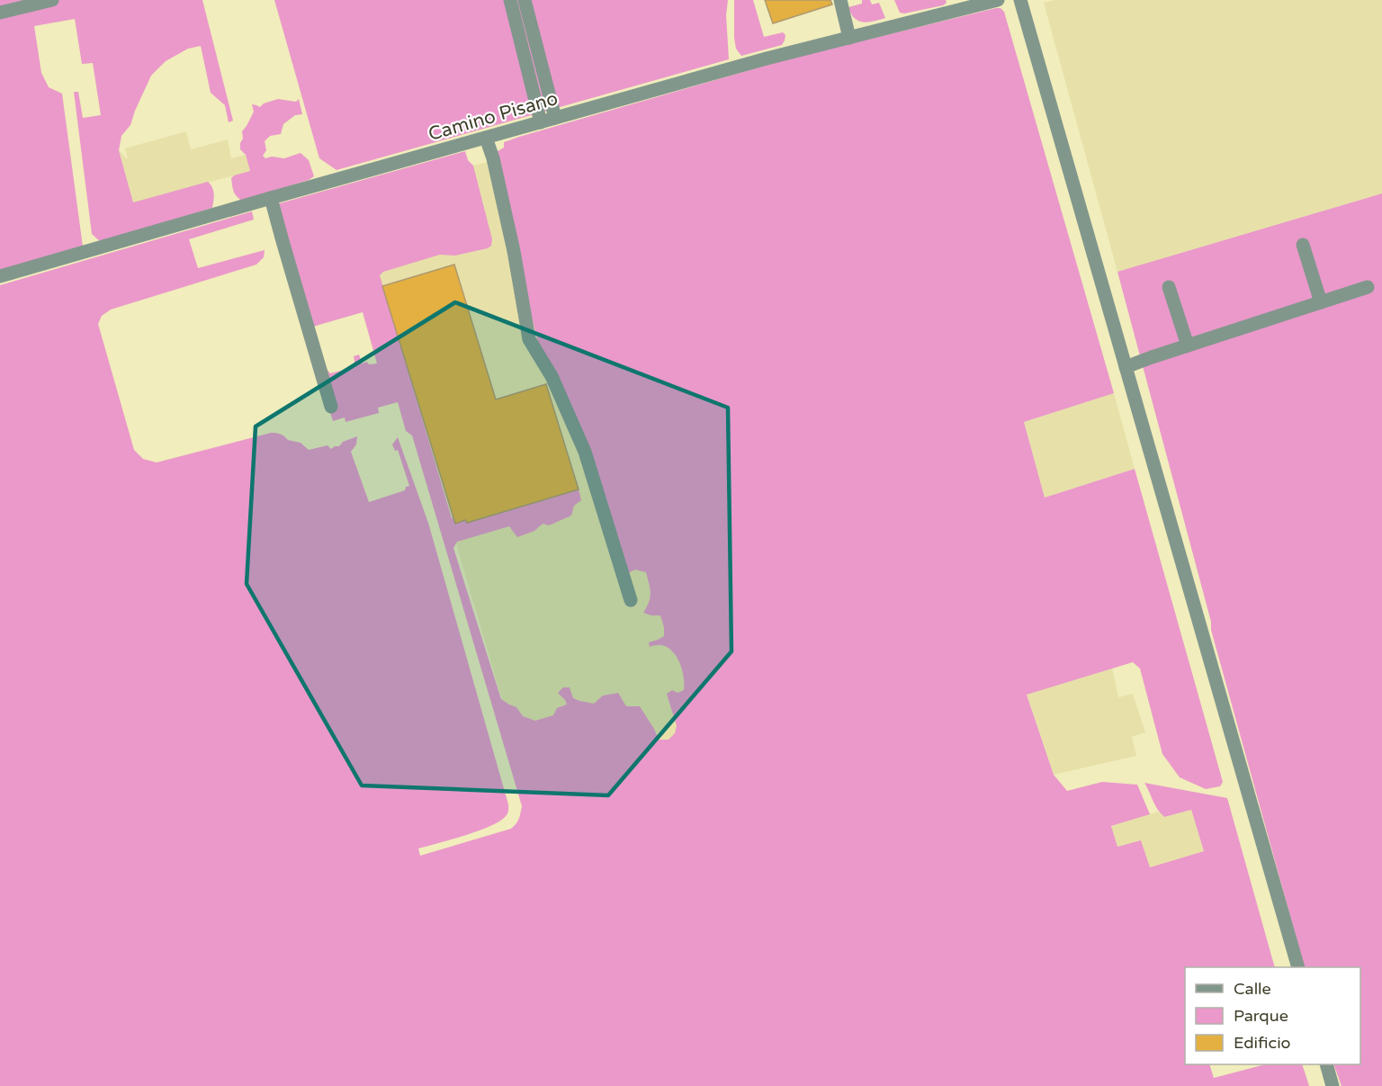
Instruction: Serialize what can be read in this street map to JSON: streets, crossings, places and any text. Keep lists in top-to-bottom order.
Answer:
{
  "streets": {
    "street": ["Camino Pisano"]
  },
  "legend": ["Calle", "Parque", "Edificio"]
}
